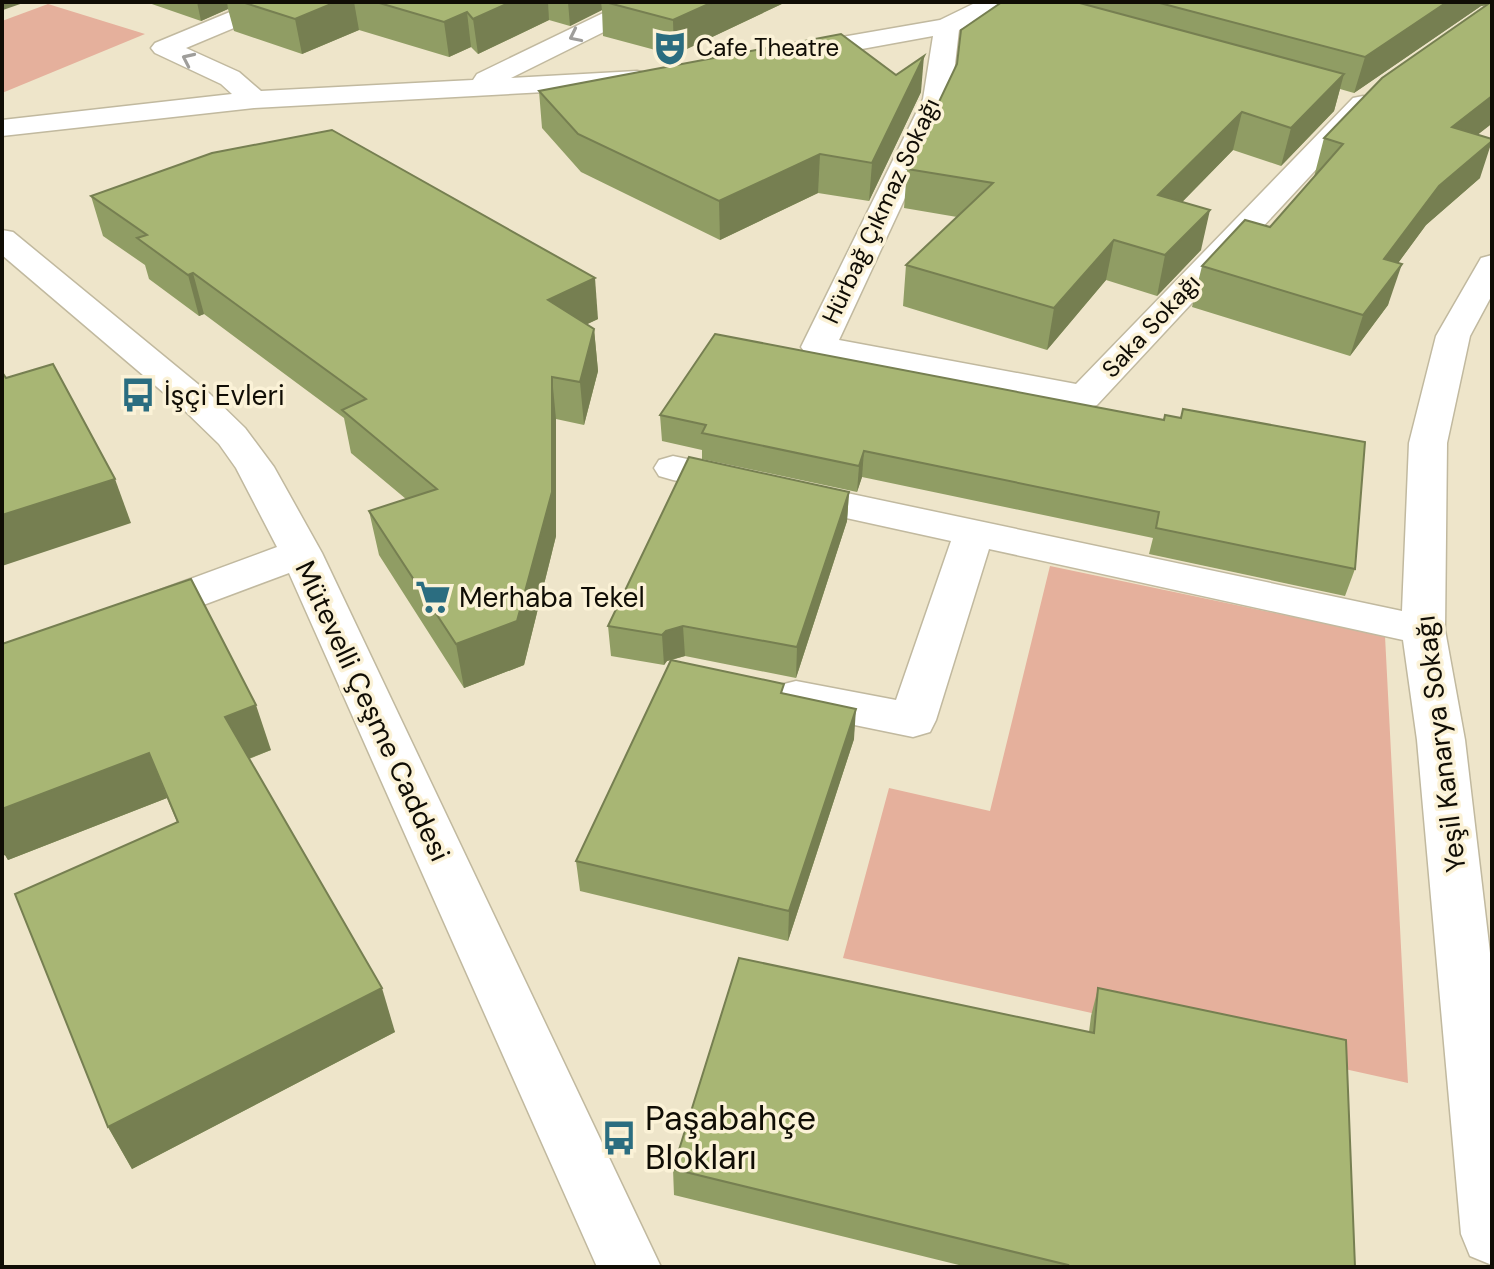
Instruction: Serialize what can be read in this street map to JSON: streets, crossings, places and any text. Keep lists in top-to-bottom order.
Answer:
{
  "streets": {
    "street": [
      "Hürbağ Çıkmaz Sokağı",
      "Saka Sokağı",
      "Mütevelli Çeşme Caddesi",
      "Yeşil Kanarya Sokağı"
    ]
  },
  "crossings": [
    ["Hürbağ Çıkmaz Sokağı", "Saka Sokağı"]
  ],
  "places": {
    "theatre": ["Cafe Theatre"],
    "bus stop": ["İşçi Evleri", "Paşabahçe Blokları"],
    "supermarket": ["Merhaba Tekel"]
  }
}
